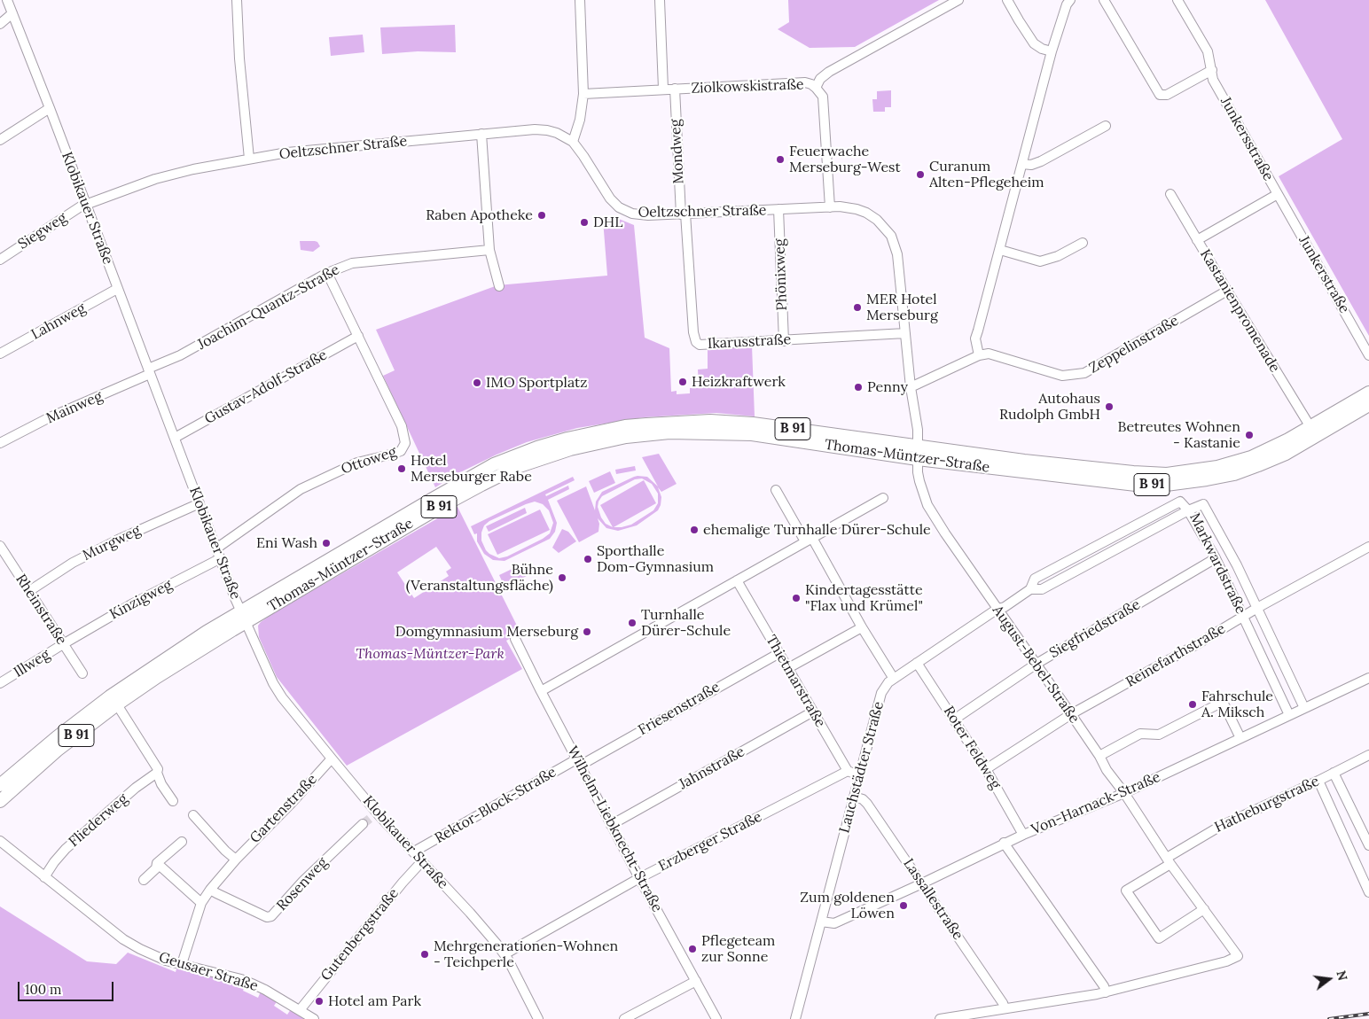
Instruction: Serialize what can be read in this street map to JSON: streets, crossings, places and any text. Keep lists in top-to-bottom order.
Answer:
{
  "streets": {
    "main road": ["B 91", "Thomas-Müntzer-Straße"],
    "street": [
      "Ziolkowskistraße",
      "Junkersstraße",
      "Oeltzschner Straße",
      "Mondweg",
      "Klobikauer Straße",
      "Siegweg",
      "Phönixweg",
      "Junkerstraße",
      "Joachim-Quantz-Straße",
      "Kastanienpromenade",
      "Lahnweg",
      "Ikarusstraße",
      "Zeppelinstraße",
      "Gustav-Adolf-Straße",
      "Mainweg",
      "Ottoweg",
      "Murgweg",
      "Markwardstraße",
      "Kinzigweg",
      "Rheinstraße",
      "Siegfriedstraße",
      "Reinefarthstraße",
      "Illweg",
      "August-Bebel-Straße",
      "Thietmarstraße",
      "Friesenstraße",
      "Roter Feldweg",
      "Lauchstädter Straße",
      "Jahnstraße",
      "Von-Harnack-Straße",
      "Hatheburgstraße",
      "Rektor-Block-Straße",
      "Gartenstraße",
      "Fliederweg",
      "Wilhelm-Liebknecht-Straße",
      "Erzberger Straße",
      "Rosenweg",
      "Lassallestraße",
      "Gutenbergstraße",
      "Geusaer Straße"
    ]
  },
  "crossings": [
    ["Ziolkowskistraße", "Oeltzschner Straße"],
    ["Ziolkowskistraße", "Mondweg"],
    ["Junkersstraße", "Junkerstraße"],
    ["Junkersstraße", "Kastanienpromenade"],
    ["Oeltzschner Straße", "Mondweg"],
    ["Oeltzschner Straße", "Klobikauer Straße"],
    ["Oeltzschner Straße", "Siegweg"],
    ["Oeltzschner Straße", "Phönixweg"],
    ["Oeltzschner Straße", "Ikarusstraße"],
    ["Oeltzschner Straße", "Zeppelinstraße"],
    ["Oeltzschner Straße", "Thomas-Müntzer-Straße"],
    ["Oeltzschner Straße", "August-Bebel-Straße"],
    ["Mondweg", "Ikarusstraße"],
    ["Klobikauer Straße", "Siegweg"],
    ["Klobikauer Straße", "Joachim-Quantz-Straße"],
    ["Klobikauer Straße", "Lahnweg"],
    ["Klobikauer Straße", "Gustav-Adolf-Straße"],
    ["Klobikauer Straße", "Mainweg"],
    ["Klobikauer Straße", "Thomas-Müntzer-Straße"],
    ["Klobikauer Straße", "Ottoweg"],
    ["Klobikauer Straße", "Murgweg"],
    ["Klobikauer Straße", "Kinzigweg"],
    ["Klobikauer Straße", "Rektor-Block-Straße"],
    ["Klobikauer Straße", "Gartenstraße"],
    ["Klobikauer Straße", "Erzberger Straße"],
    ["Klobikauer Straße", "Gutenbergstraße"],
    ["Phönixweg", "Ikarusstraße"],
    ["Joachim-Quantz-Straße", "Mainweg"],
    ["Joachim-Quantz-Straße", "Ottoweg"],
    ["Kastanienpromenade", "Zeppelinstraße"],
    ["Kastanienpromenade", "Thomas-Müntzer-Straße"],
    ["Gustav-Adolf-Straße", "Ottoweg"],
    ["Thomas-Müntzer-Straße", "August-Bebel-Straße"],
    ["Murgweg", "Rheinstraße"],
    ["Markwardstraße", "Siegfriedstraße"],
    ["Markwardstraße", "Reinefarthstraße"],
    ["Markwardstraße", "Lauchstädter Straße"],
    ["Markwardstraße", "Von-Harnack-Straße"],
    ["Kinzigweg", "Rheinstraße"],
    ["Kinzigweg", "Illweg"],
    ["Rheinstraße", "Illweg"],
    ["Siegfriedstraße", "August-Bebel-Straße"],
    ["Siegfriedstraße", "Roter Feldweg"],
    ["Reinefarthstraße", "August-Bebel-Straße"],
    ["Reinefarthstraße", "Roter Feldweg"],
    ["August-Bebel-Straße", "Lauchstädter Straße"],
    ["August-Bebel-Straße", "Von-Harnack-Straße"],
    ["August-Bebel-Straße", "Hatheburgstraße"],
    ["Thietmarstraße", "Friesenstraße"],
    ["Thietmarstraße", "Jahnstraße"],
    ["Thietmarstraße", "Erzberger Straße"],
    ["Friesenstraße", "Rektor-Block-Straße"],
    ["Friesenstraße", "Wilhelm-Liebknecht-Straße"],
    ["Roter Feldweg", "Lauchstädter Straße"],
    ["Roter Feldweg", "Von-Harnack-Straße"],
    ["Lauchstädter Straße", "Von-Harnack-Straße"],
    ["Lauchstädter Straße", "Lassallestraße"],
    ["Jahnstraße", "Wilhelm-Liebknecht-Straße"],
    ["Von-Harnack-Straße", "Lassallestraße"],
    ["Rektor-Block-Straße", "Wilhelm-Liebknecht-Straße"],
    ["Gartenstraße", "Rosenweg"],
    ["Gartenstraße", "Geusaer Straße"],
    ["Fliederweg", "Geusaer Straße"],
    ["Wilhelm-Liebknecht-Straße", "Erzberger Straße"],
    ["Gutenbergstraße", "Geusaer Straße"]
  ],
  "parks": ["Thomas-Müntzer-Park"],
  "places": [
    "Feuerwache Merseburg-West",
    "Curanum Alten-Pflegeheim",
    "Raben Apotheke",
    "DHL",
    "MER Hotel Merseburg",
    "Heizkraftwerk",
    "IMO Sportplatz",
    "Penny",
    "Autohaus Rudolph GmbH",
    "Betreutes Wohnen - Kastanie",
    "Hotel Merseburger Rabe",
    "ehemalige Turnhalle Dürer-Schule",
    "Eni Wash",
    "Sporthalle Dom-Gymnasium",
    "Bühne (Veranstaltungsfläche)",
    "Kindertagesstätte \"Flax und Krümel\"",
    "Turnhalle Dürer-Schule",
    "Domgymnasium Merseburg",
    "Fahrschule A. Miksch",
    "Zum goldenen Löwen",
    "Pflegeteam zur Sonne",
    "Mehrgenerationen-Wohnen - Teichperle",
    "Hotel am Park"
  ],
  "scale_bar": "100 m",
  "north": "right"
}
